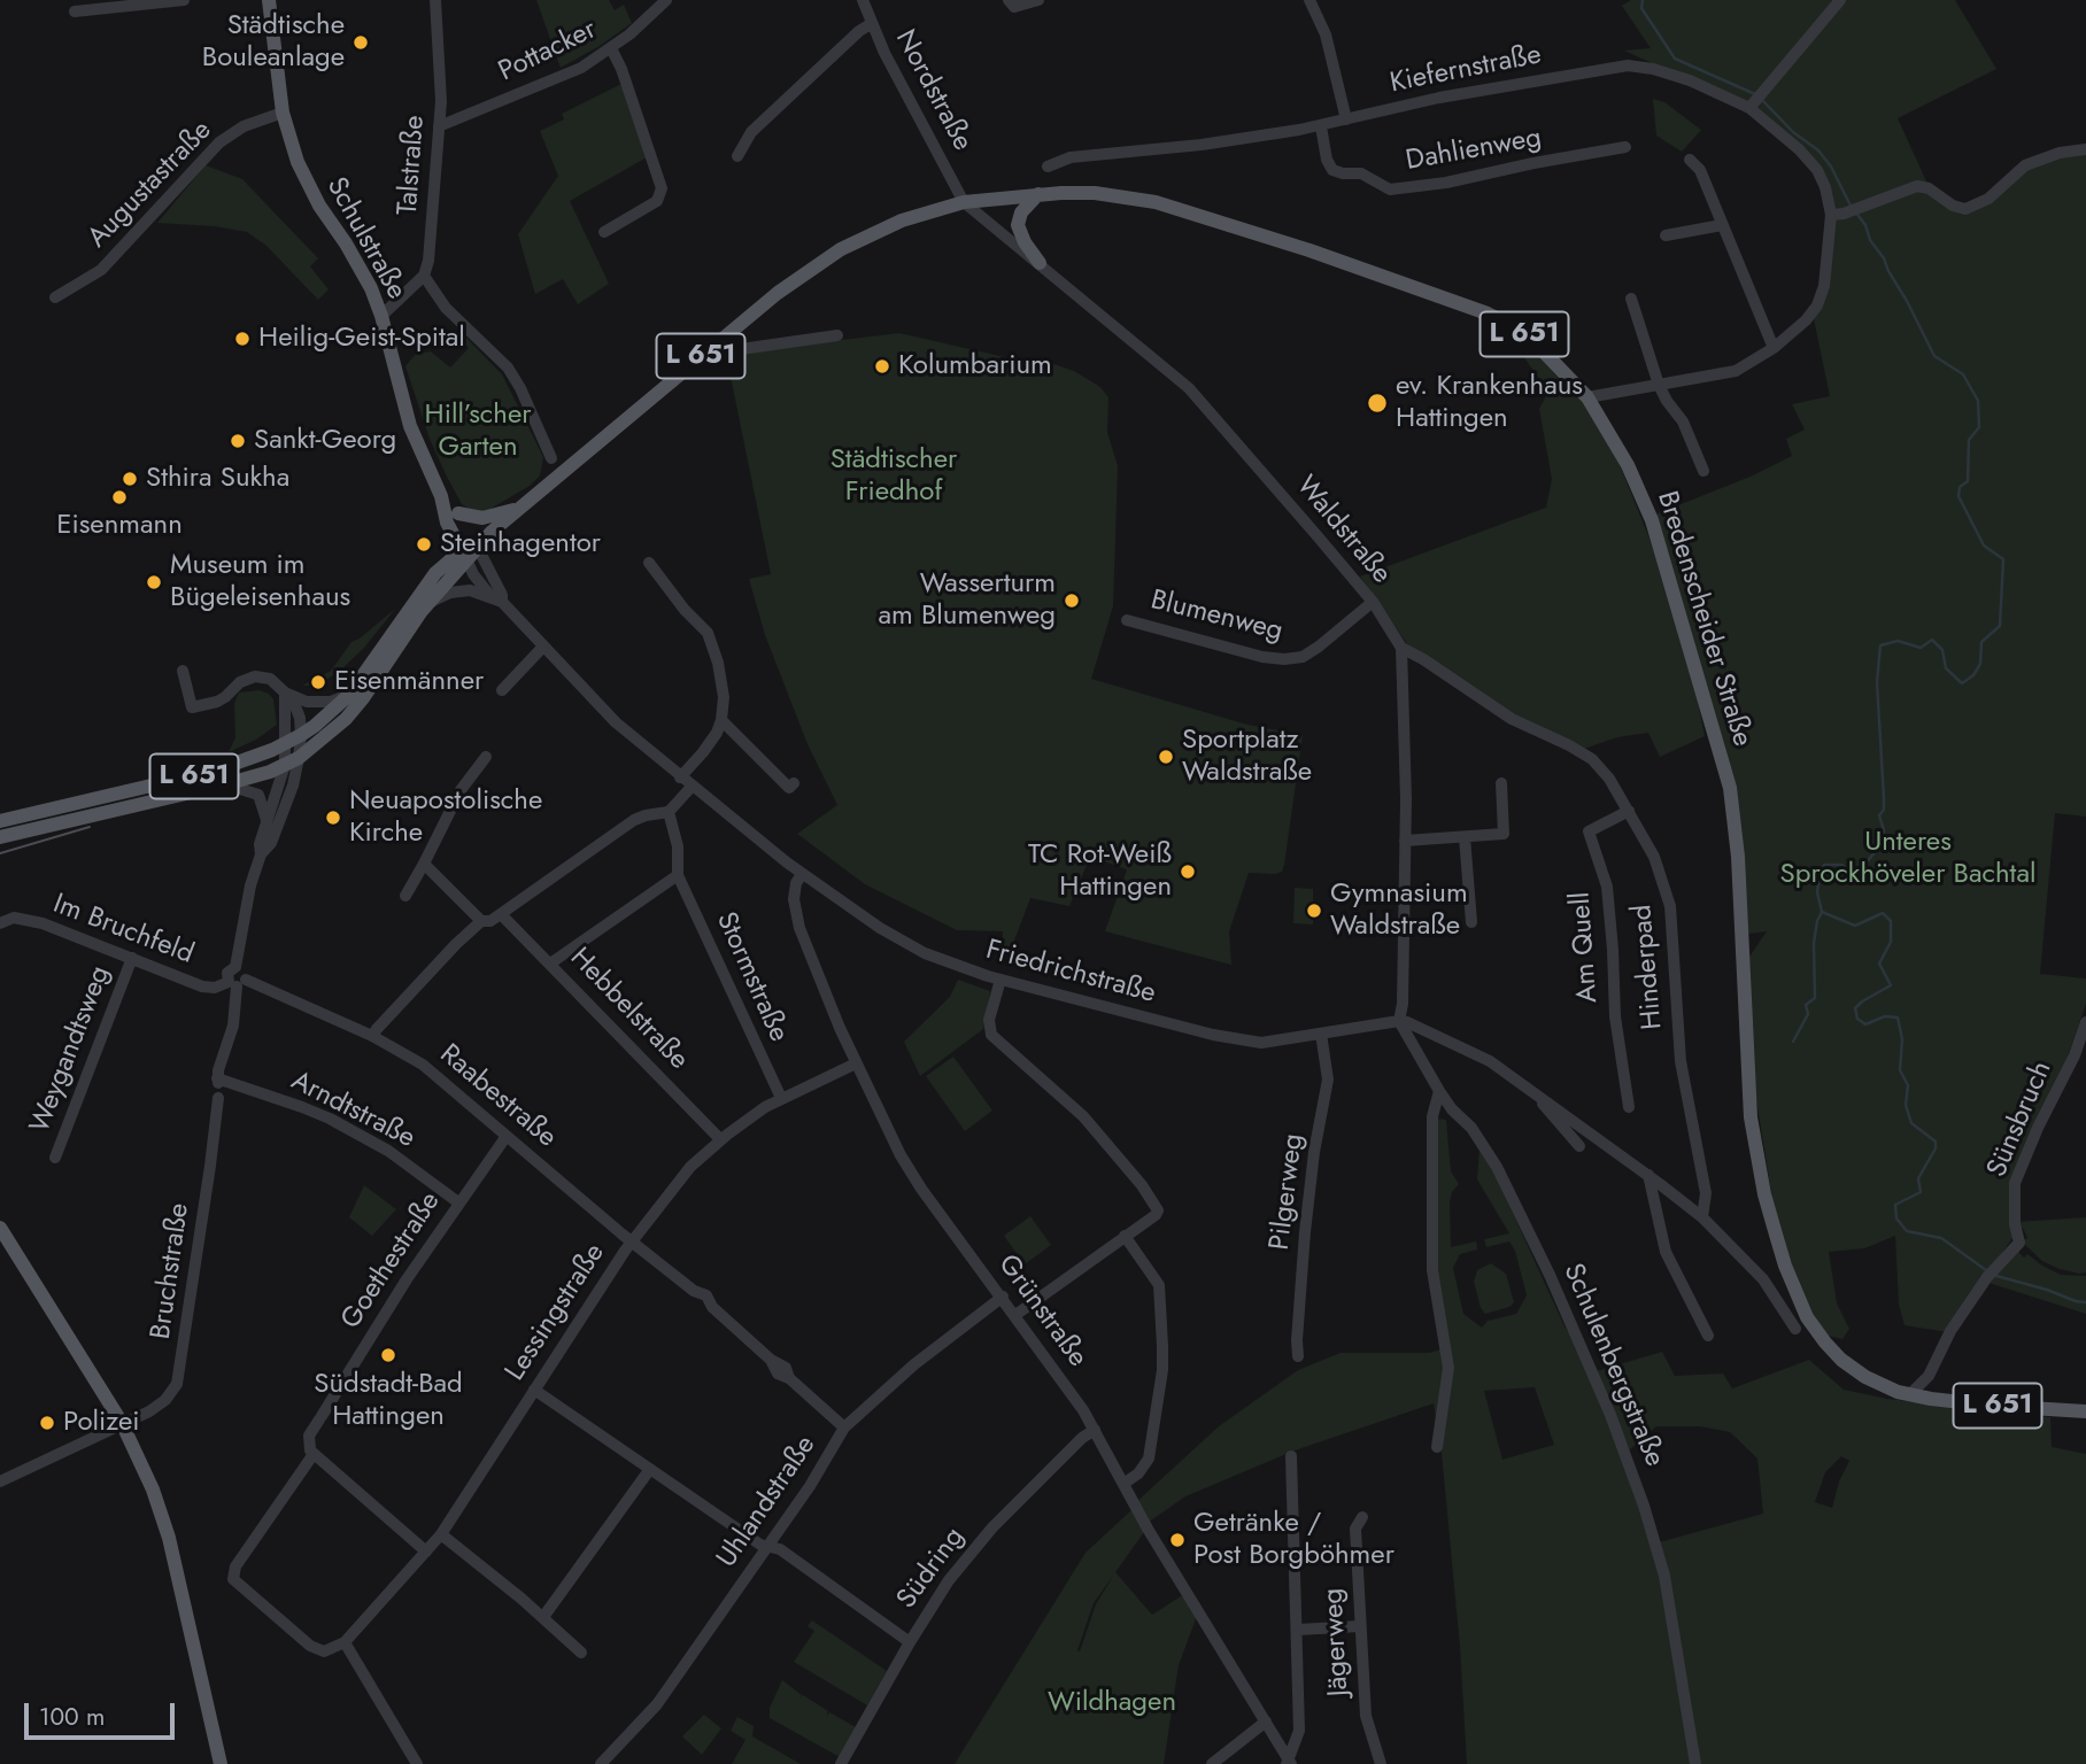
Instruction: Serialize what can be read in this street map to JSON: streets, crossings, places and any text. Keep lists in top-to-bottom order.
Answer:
{
  "streets": {
    "main road": ["Schulstraße", "L 651", "Bredenscheider Straße"],
    "street": [
      "Pottacker",
      "Kiefernstraße",
      "Nordstraße",
      "Dahlienweg",
      "Talstraße",
      "Augustastraße",
      "Waldstraße",
      "Blumenweg",
      "Im Bruchfeld",
      "Am Quell",
      "Hinderpad",
      "Friedrichstraße",
      "Stormstraße",
      "Hebbelstraße",
      "Weygandtsweg",
      "Raabestraße",
      "Arndtstraße",
      "Sünsbruch",
      "Pilgerweg",
      "Goethestraße",
      "Bruchstraße",
      "Grünstraße",
      "Lessingstraße",
      "Schulenbergstraße",
      "Uhlandstraße",
      "Südring",
      "Jägerweg"
    ]
  },
  "crossings": [
    ["Pottacker", "Talstraße"],
    ["Kiefernstraße", "Dahlienweg"],
    ["Nordstraße", "Waldstraße"],
    ["Nordstraße", "Bredenscheider Straße"],
    ["Augustastraße", "Schulstraße"],
    ["Schulstraße", "L 651"],
    ["Schulstraße", "Bredenscheider Straße"],
    ["Schulstraße", "Friedrichstraße"],
    ["L 651", "Bredenscheider Straße"],
    ["L 651", "Friedrichstraße"],
    ["Waldstraße", "Blumenweg"],
    ["Waldstraße", "Bredenscheider Straße"],
    ["Waldstraße", "Hinderpad"],
    ["Bredenscheider Straße", "Friedrichstraße"],
    ["Bredenscheider Straße", "Sünsbruch"],
    ["Im Bruchfeld", "Weygandtsweg"],
    ["Im Bruchfeld", "Raabestraße"],
    ["Im Bruchfeld", "Bruchstraße"],
    ["Am Quell", "Hinderpad"],
    ["Friedrichstraße", "Pilgerweg"],
    ["Friedrichstraße", "Grünstraße"],
    ["Friedrichstraße", "Schulenbergstraße"],
    ["Stormstraße", "Lessingstraße"],
    ["Hebbelstraße", "Lessingstraße"],
    ["Raabestraße", "Goethestraße"],
    ["Raabestraße", "Bruchstraße"],
    ["Raabestraße", "Lessingstraße"],
    ["Raabestraße", "Uhlandstraße"],
    ["Arndtstraße", "Goethestraße"],
    ["Arndtstraße", "Bruchstraße"],
    ["Goethestraße", "Lessingstraße"],
    ["Grünstraße", "Lessingstraße"],
    ["Grünstraße", "Uhlandstraße"],
    ["Grünstraße", "Südring"]
  ],
  "parks": [
    "Hill’scher Garten",
    "Städtischer Friedhof",
    "Unteres Sprockhöveler Bachtal",
    "Wildhagen"
  ],
  "places": [
    "Städtische Bouleanlage",
    "Heilig-Geist-Spital",
    "Kolumbarium",
    "ev. Krankenhaus Hattingen",
    "Sankt-Georg",
    "Sthira Sukha",
    "Eisenmann",
    "Steinhagentor",
    "Museum im Bügeleisenhaus",
    "Wasserturm am Blumenweg",
    "Eisenmänner",
    "Sportplatz Waldstraße",
    "Neuapostolische Kirche",
    "TC Rot-Weiß Hattingen",
    "Gymnasium Waldstraße",
    "Südstadt-Bad Hattingen",
    "Polizei",
    "Getränke / Post Borgböhmer"
  ],
  "scale_bar": "100 m"
}
